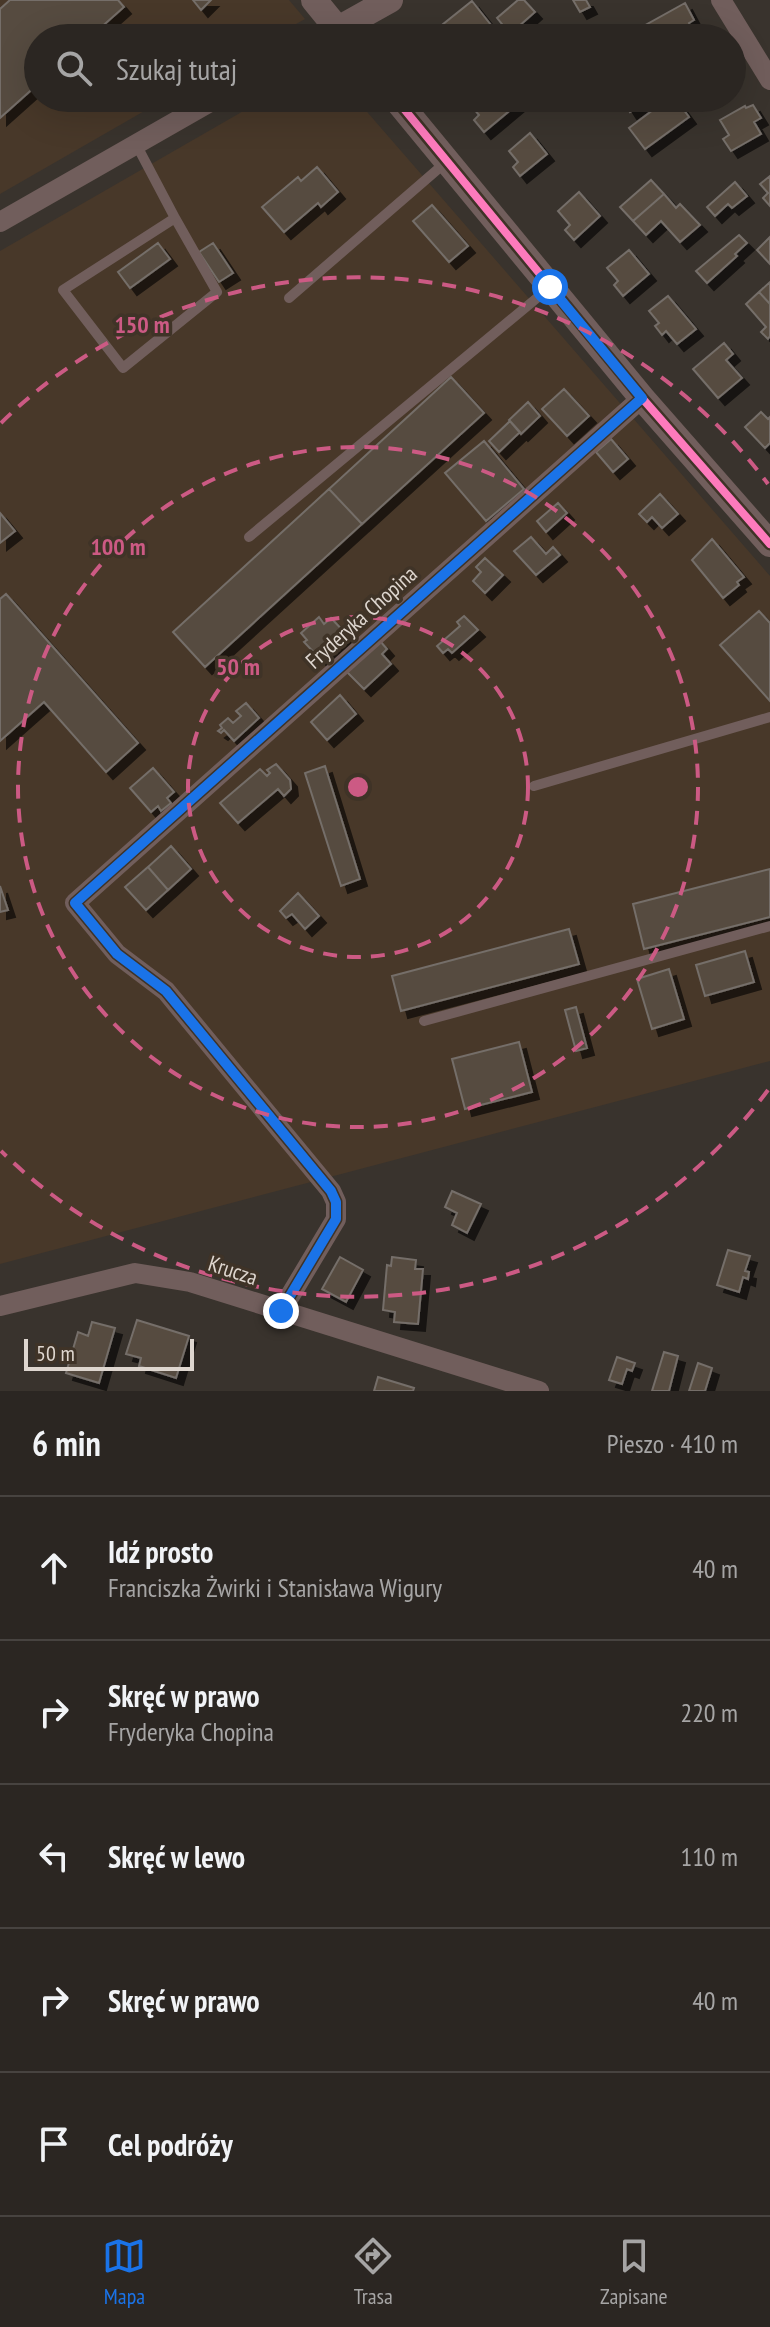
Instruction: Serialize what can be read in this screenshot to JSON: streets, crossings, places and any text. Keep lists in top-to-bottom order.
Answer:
{
  "streets": {
    "street": ["Fryderyka Chopina", "Krucza"]
  },
  "crossings": [
    ["Fryderyka Chopina", "Krucza"]
  ],
  "scale_bar": "50 m",
  "page": {
    "search": "Szukaj tutaj",
    "scale": "50 m",
    "heading": ["6 min", "Pieszo · 410 m"],
    "list": [
      ["Idź prosto", "Franciszka Żwirki i Stanisława Wigury", "40 m"],
      ["Skręć w prawo", "Fryderyka Chopina", "220 m"],
      ["Skręć w lewo", "110 m"],
      ["Skręć w prawo", "40 m"],
      "Cel podróży"
    ],
    "nav": ["Mapa", "Trasa", "Zapisane"]
  },
  "rings": ["150 m", "100 m", "50 m"]
}
